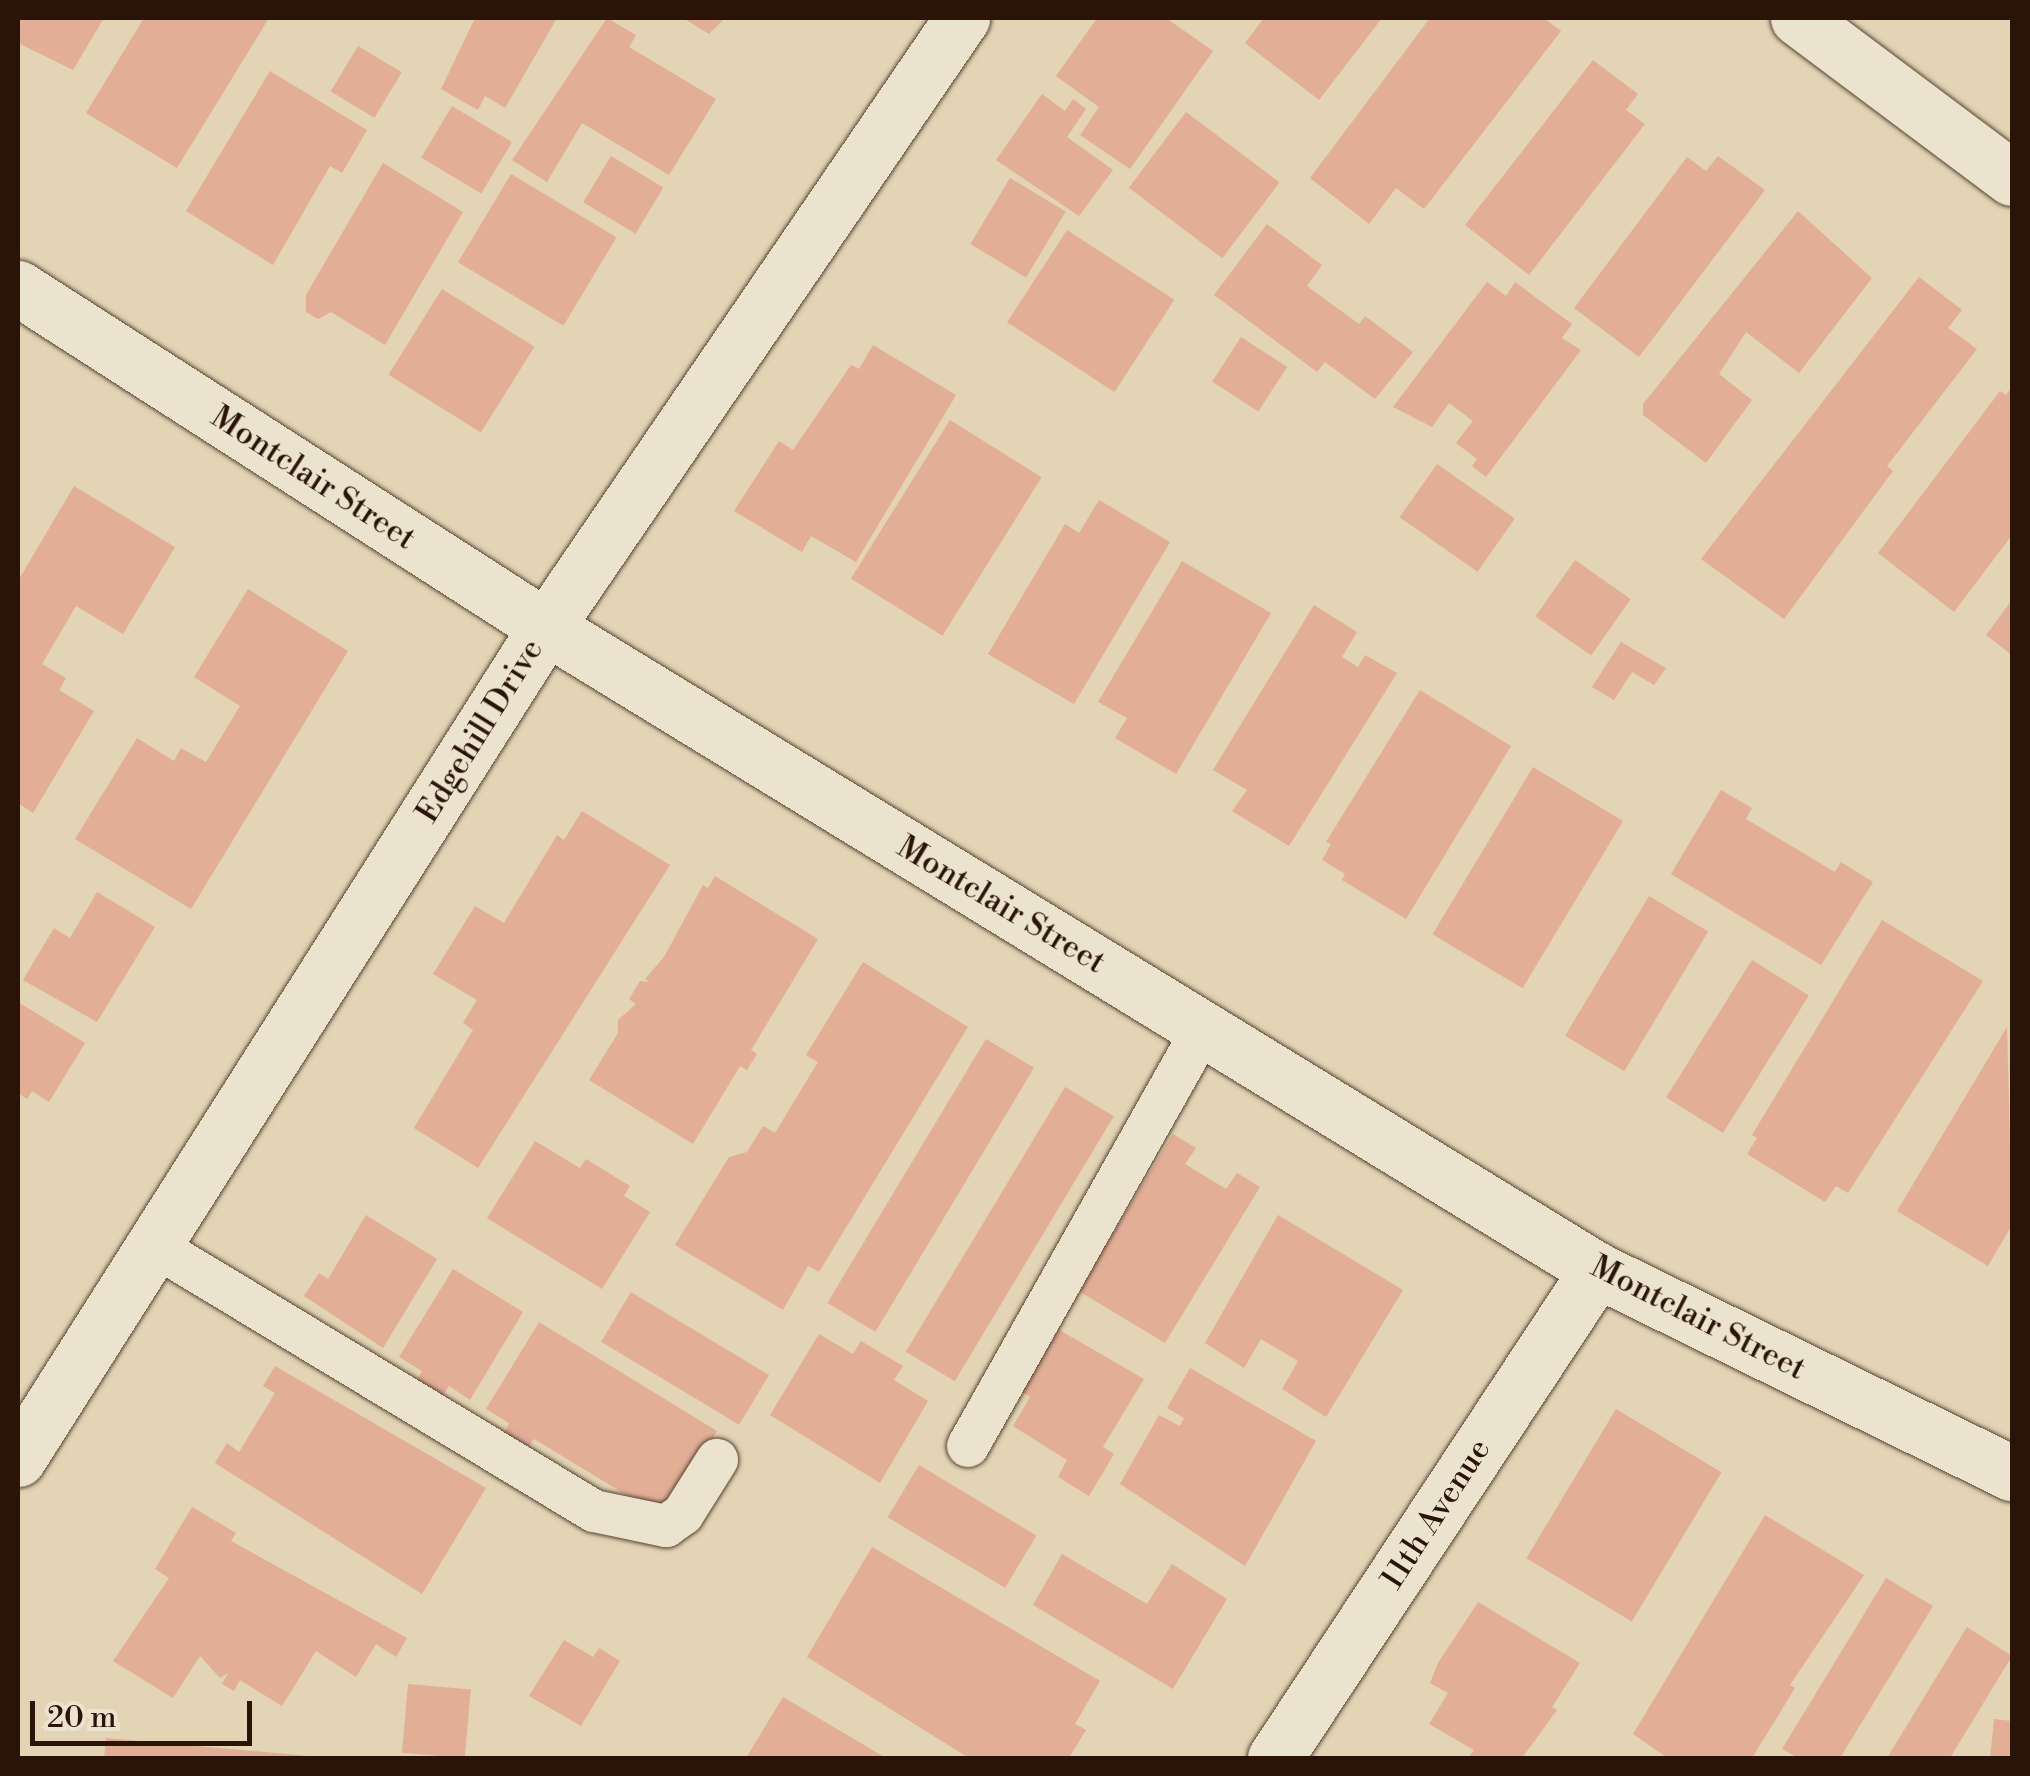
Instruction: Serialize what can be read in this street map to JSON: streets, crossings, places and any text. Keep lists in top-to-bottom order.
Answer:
{
  "streets": {
    "street": ["Montclair Street", "Edgehill Drive", "11th Avenue"]
  },
  "crossings": [
    ["Montclair Street", "Edgehill Drive"],
    ["Montclair Street", "11th Avenue"]
  ],
  "scale_bar": "20 m"
}
